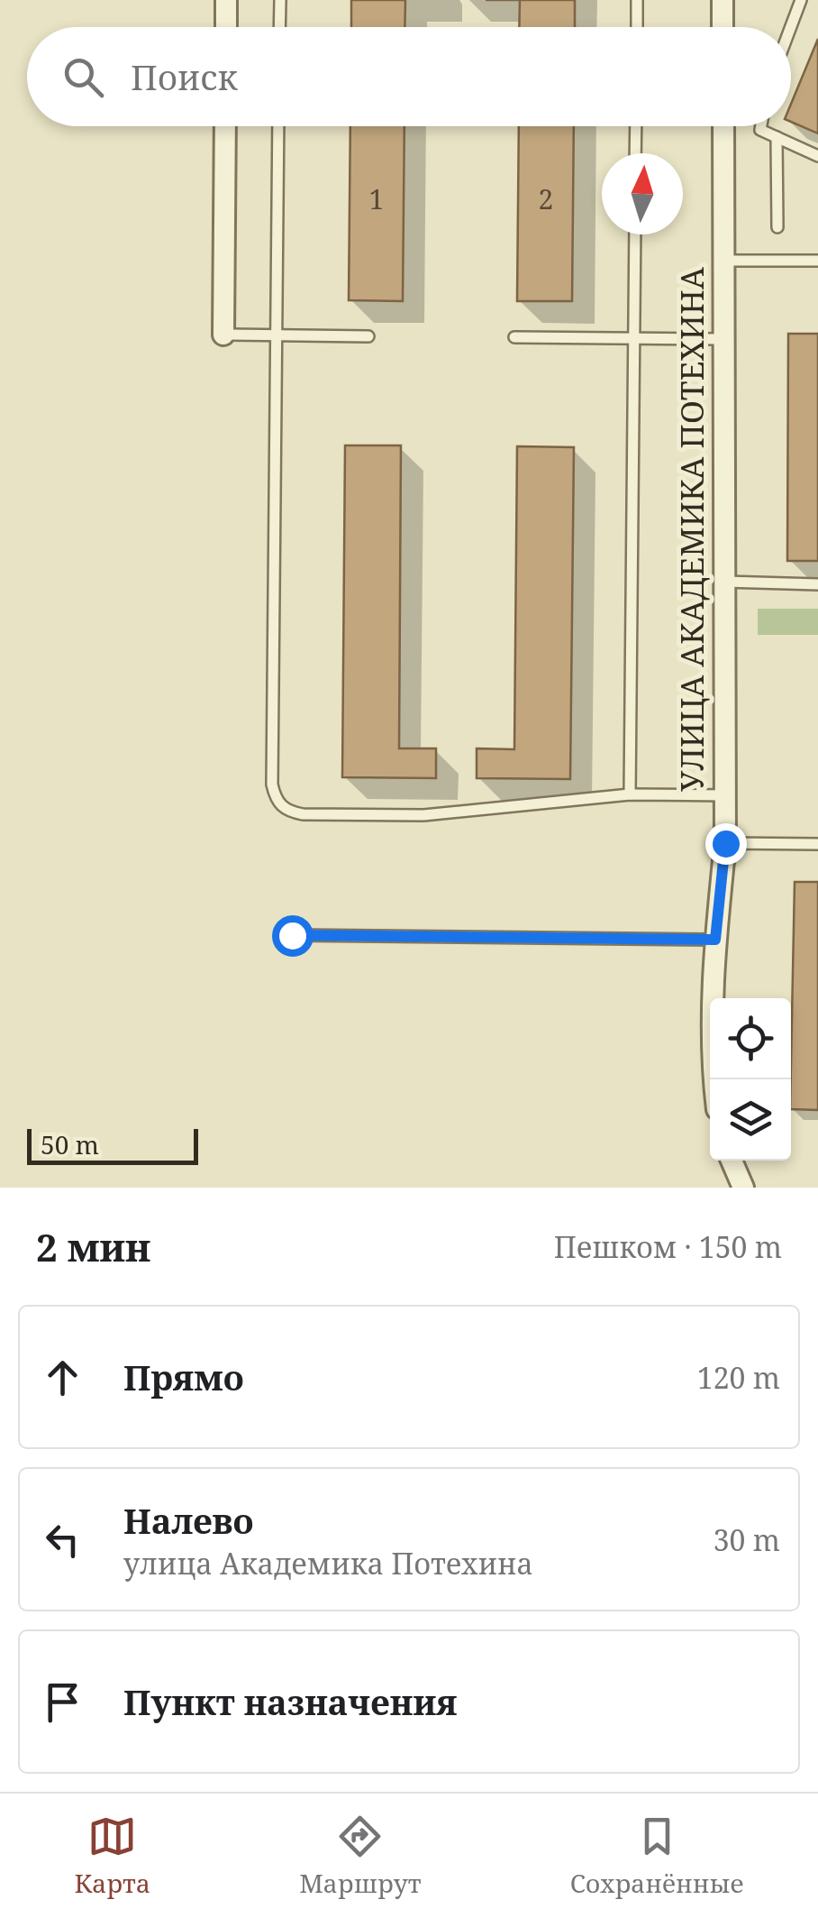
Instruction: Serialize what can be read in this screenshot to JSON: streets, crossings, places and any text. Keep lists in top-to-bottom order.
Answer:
{
  "streets": {
    "street": ["УЛИЦА АКАДЕМИКА ПОТЕХИНА"]
  },
  "house_numbers": ["1", "2"],
  "scale_bar": "50 m",
  "north": "top",
  "page": {
    "search": "Поиск",
    "scale": "50 m",
    "heading": ["2 мин", "Пешком · 150 m"],
    "list": [
      ["Прямо", "120 m"],
      ["Налево", "улица Академика Потехина", "30 m"],
      "Пункт назначения"
    ],
    "nav": ["Карта", "Маршрут", "Сохранённые"]
  }
}
